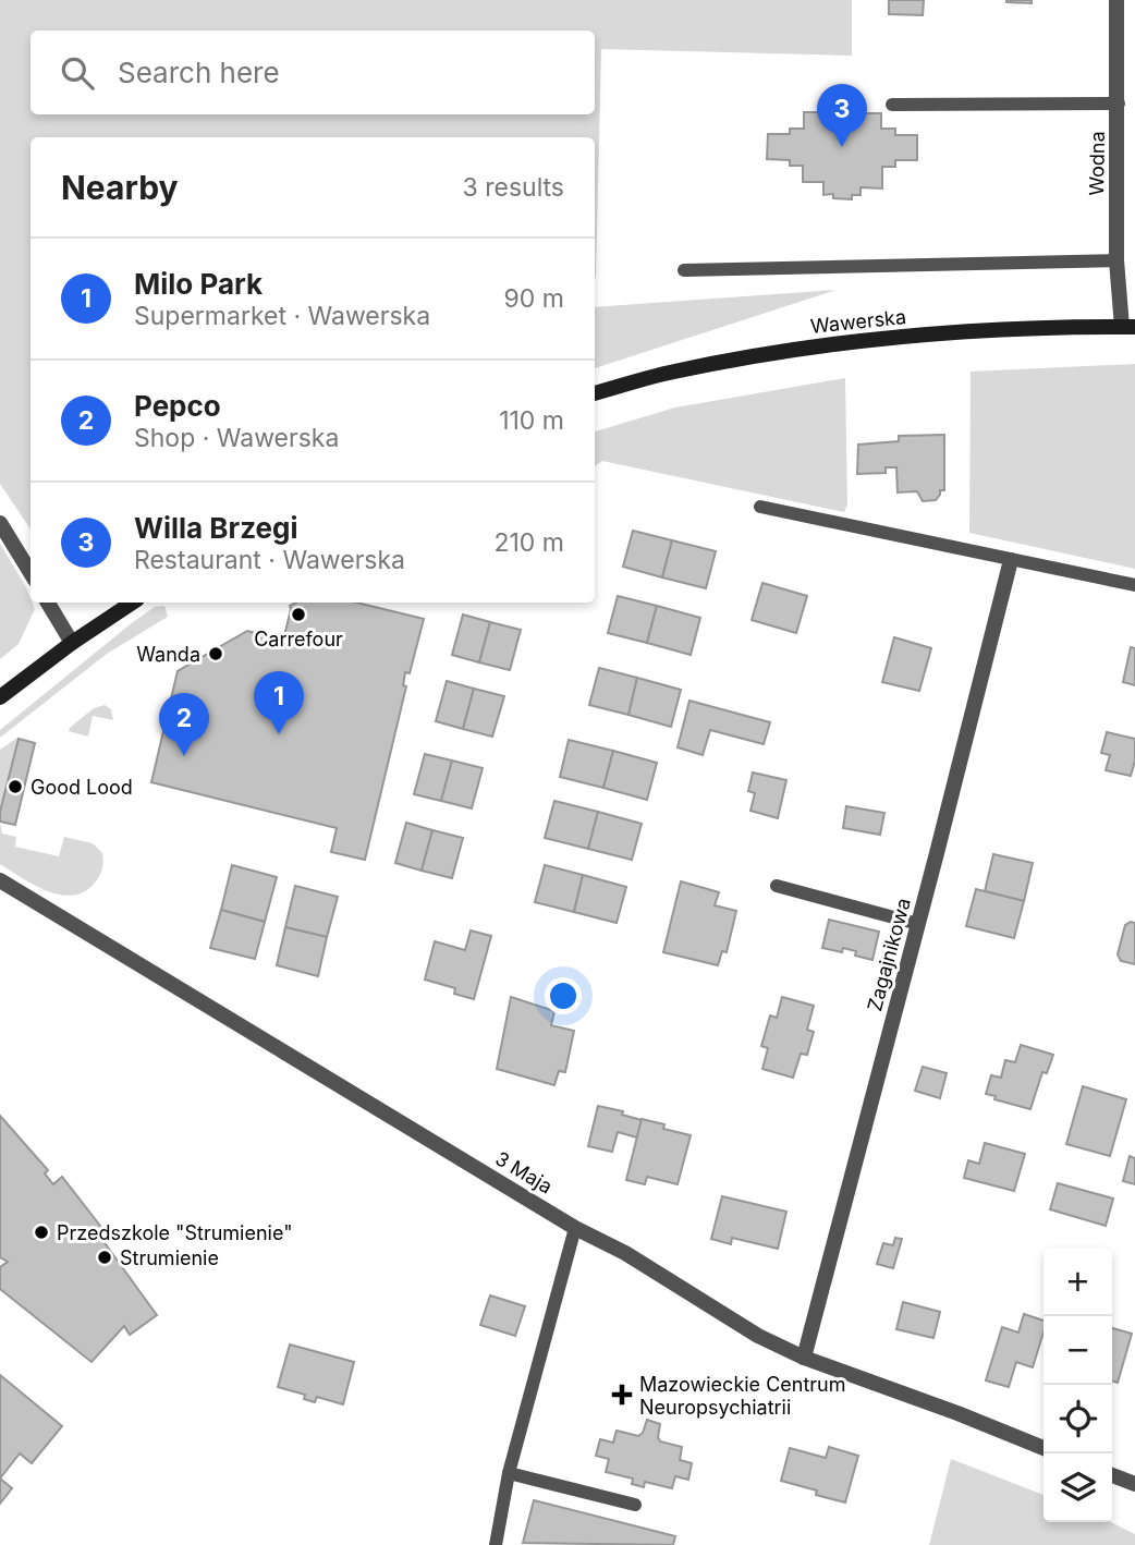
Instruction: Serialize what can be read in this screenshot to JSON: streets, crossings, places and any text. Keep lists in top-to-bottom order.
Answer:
{
  "streets": {
    "main road": ["Wawerska"],
    "street": ["Wodna", "Zagajnikowa", "3 Maja"]
  },
  "crossings": [
    ["Wodna", "Wawerska"],
    ["Zagajnikowa", "3 Maja"]
  ],
  "places": {
    "other": [
      "Carrefour",
      "Wanda",
      "Good Lood",
      "Przedszkole \"Strumienie\"",
      "Strumienie"
    ],
    "health": ["Mazowieckie Centrum Neuropsychiatrii"]
  },
  "page": {
    "search": "Search here",
    "pins": ["3", "1", "2"],
    "heading": ["Nearby", "3 results"],
    "list": [
      {
        "mark": "1",
        "name": "Milo Park",
        "note": "Supermarket · Wawerska",
        "value": "90 m"
      },
      {
        "mark": "2",
        "name": "Pepco",
        "note": "Shop · Wawerska",
        "value": "110 m"
      },
      {
        "mark": "3",
        "name": "Willa Brzegi",
        "note": "Restaurant · Wawerska",
        "value": "210 m"
      }
    ],
    "map_buttons": ["+", "−"]
  }
}
